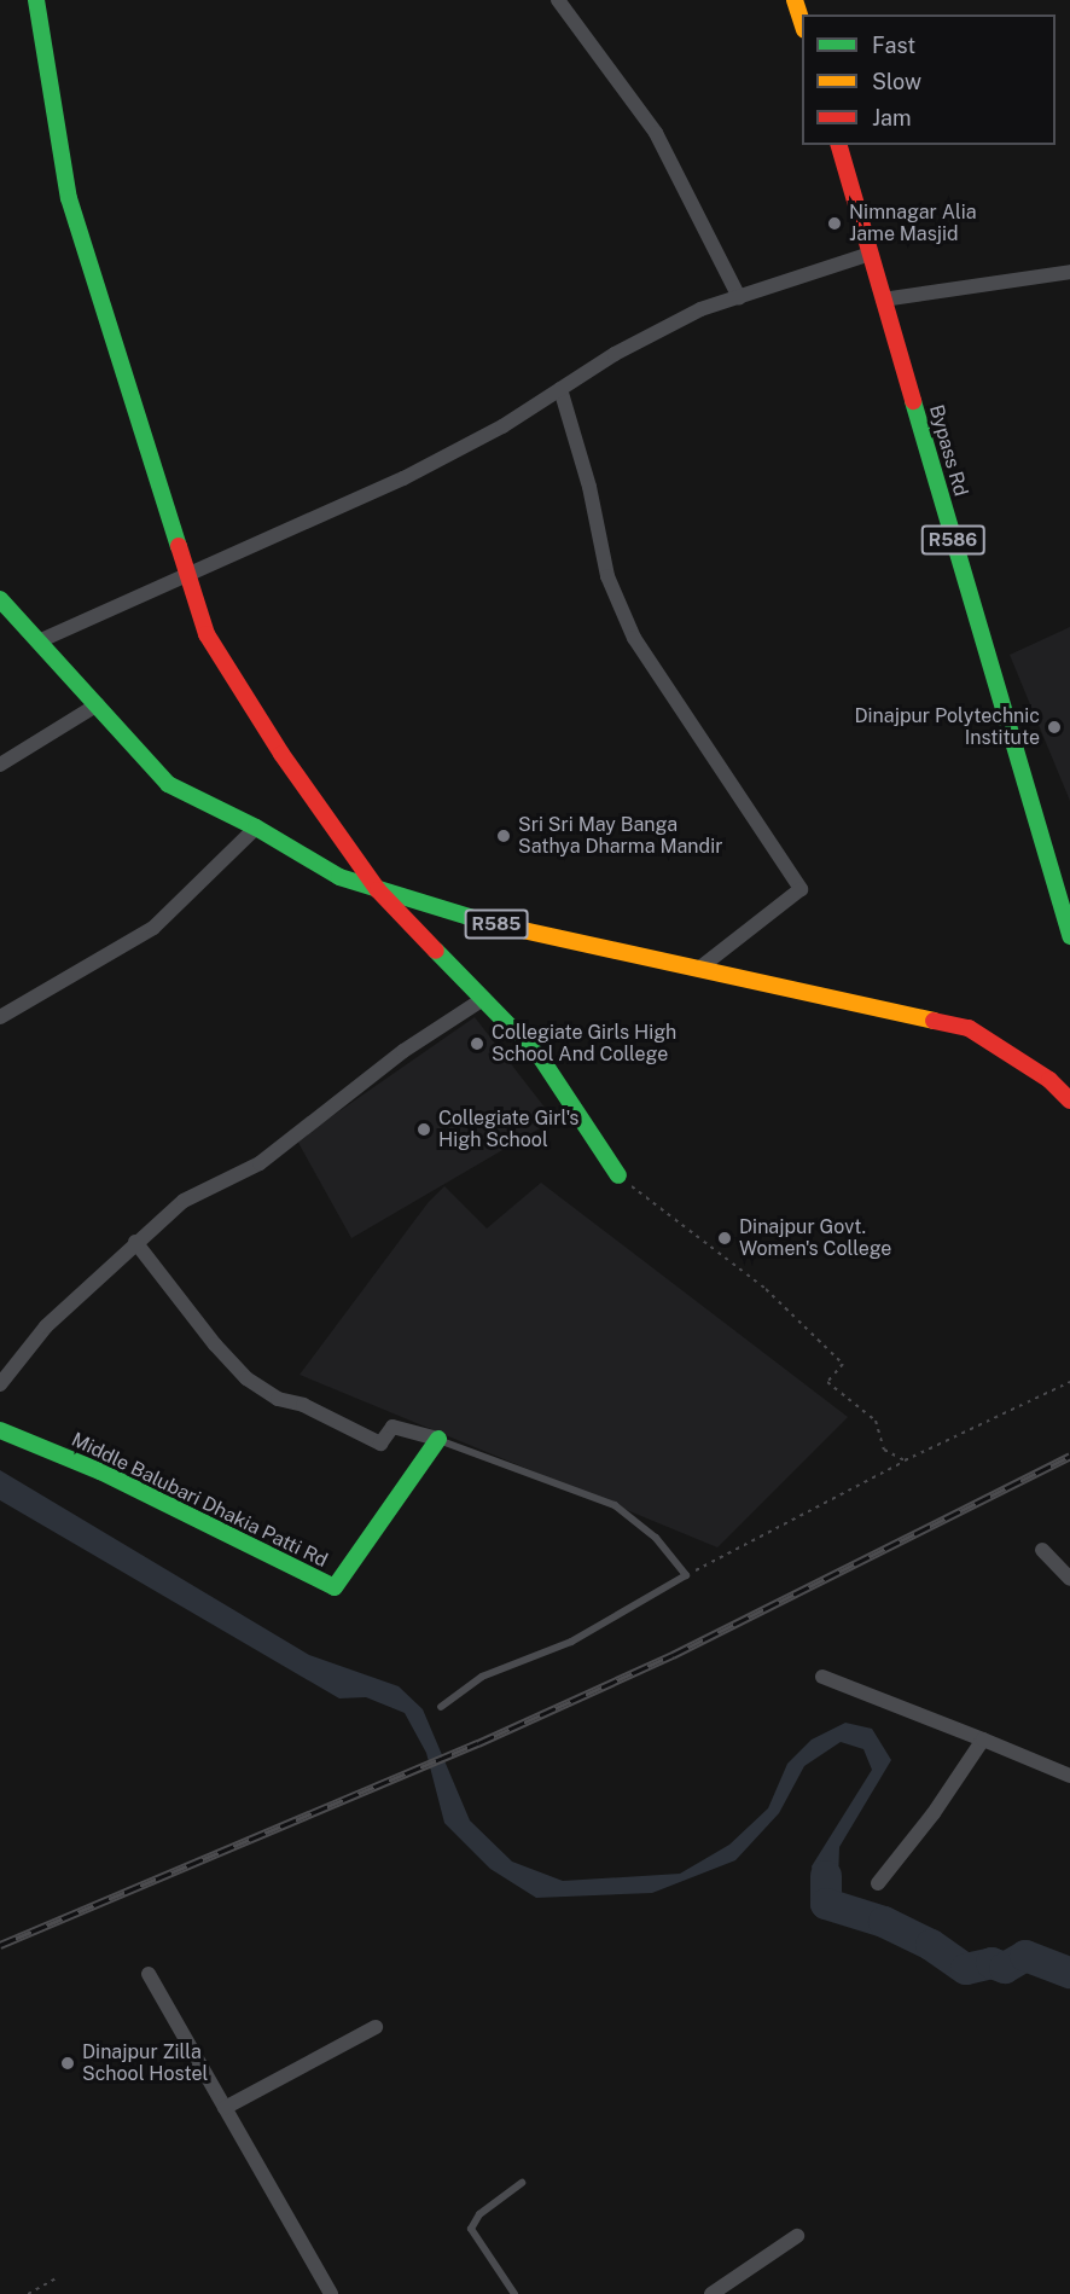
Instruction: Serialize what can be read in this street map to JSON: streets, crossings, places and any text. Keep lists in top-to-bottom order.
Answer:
{
  "streets": {
    "main road": [
      "Bypass Rd",
      "R586",
      "R585",
      "Middle Balubari Dhakia Patti Rd"
    ]
  },
  "places": [
    "Nimnagar Alia Jame Masjid",
    "Dinajpur Polytechnic Institute",
    "Sri Sri May Banga Sathya Dharma Mandir",
    "Collegiate Girls High School And College",
    "Collegiate Girl's High School",
    "Dinajpur Govt. Women's College",
    "Dinajpur Zilla School Hostel"
  ],
  "legend": ["Fast", "Slow", "Jam"]
}
